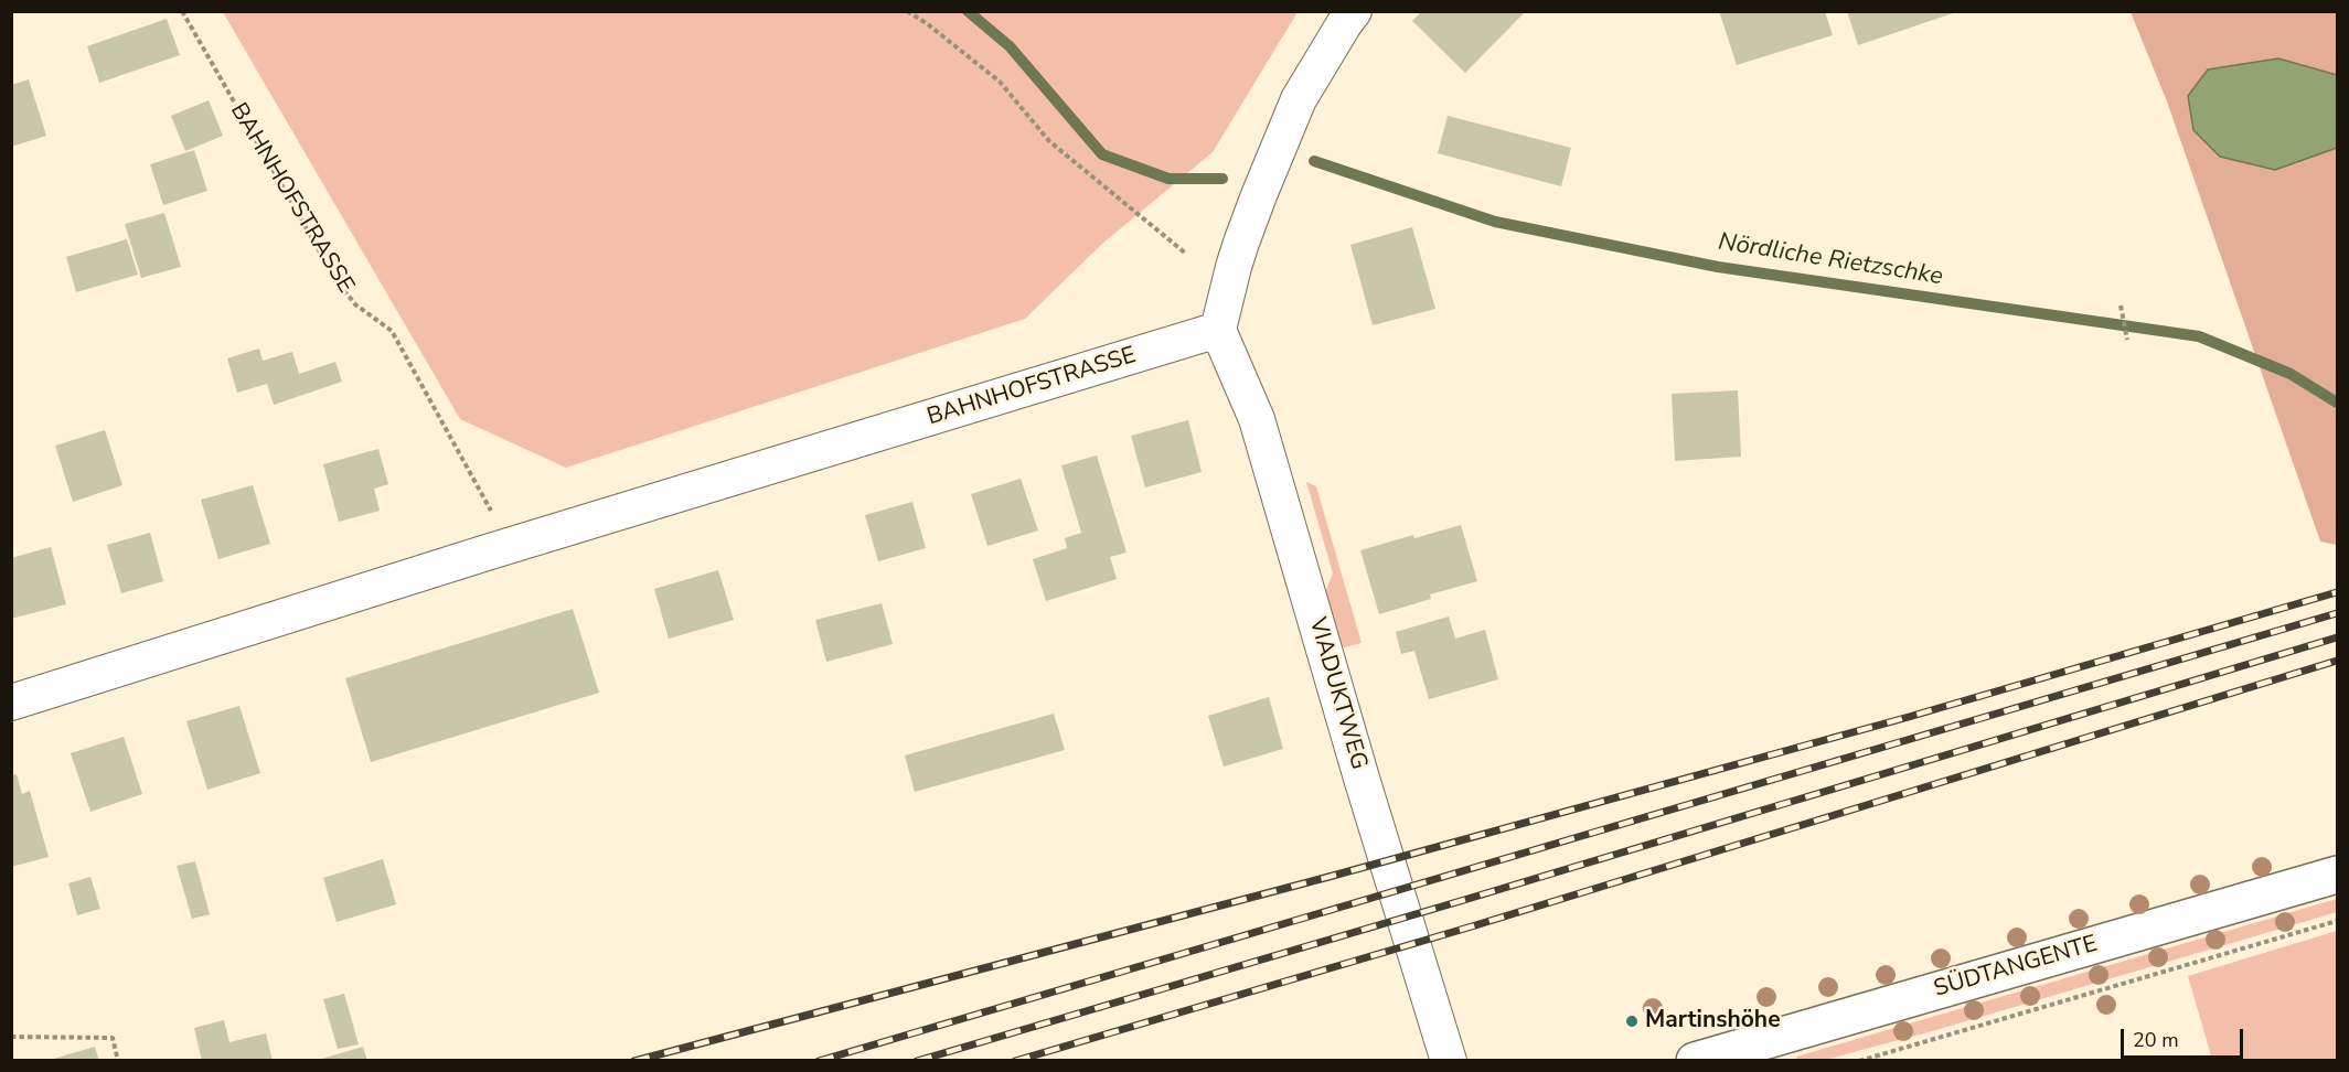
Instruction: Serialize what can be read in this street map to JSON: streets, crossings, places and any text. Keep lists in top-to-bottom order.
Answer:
{
  "streets": {
    "street": ["BAHNHOFSTRASSE", "VIADUKTWEG", "SÜDTANGENTE"]
  },
  "crossings": [
    ["BAHNHOFSTRASSE", "VIADUKTWEG"]
  ],
  "water": ["Nördliche Rietzschke"],
  "places": ["Martinshöhe"],
  "scale_bar": "20 m"
}
